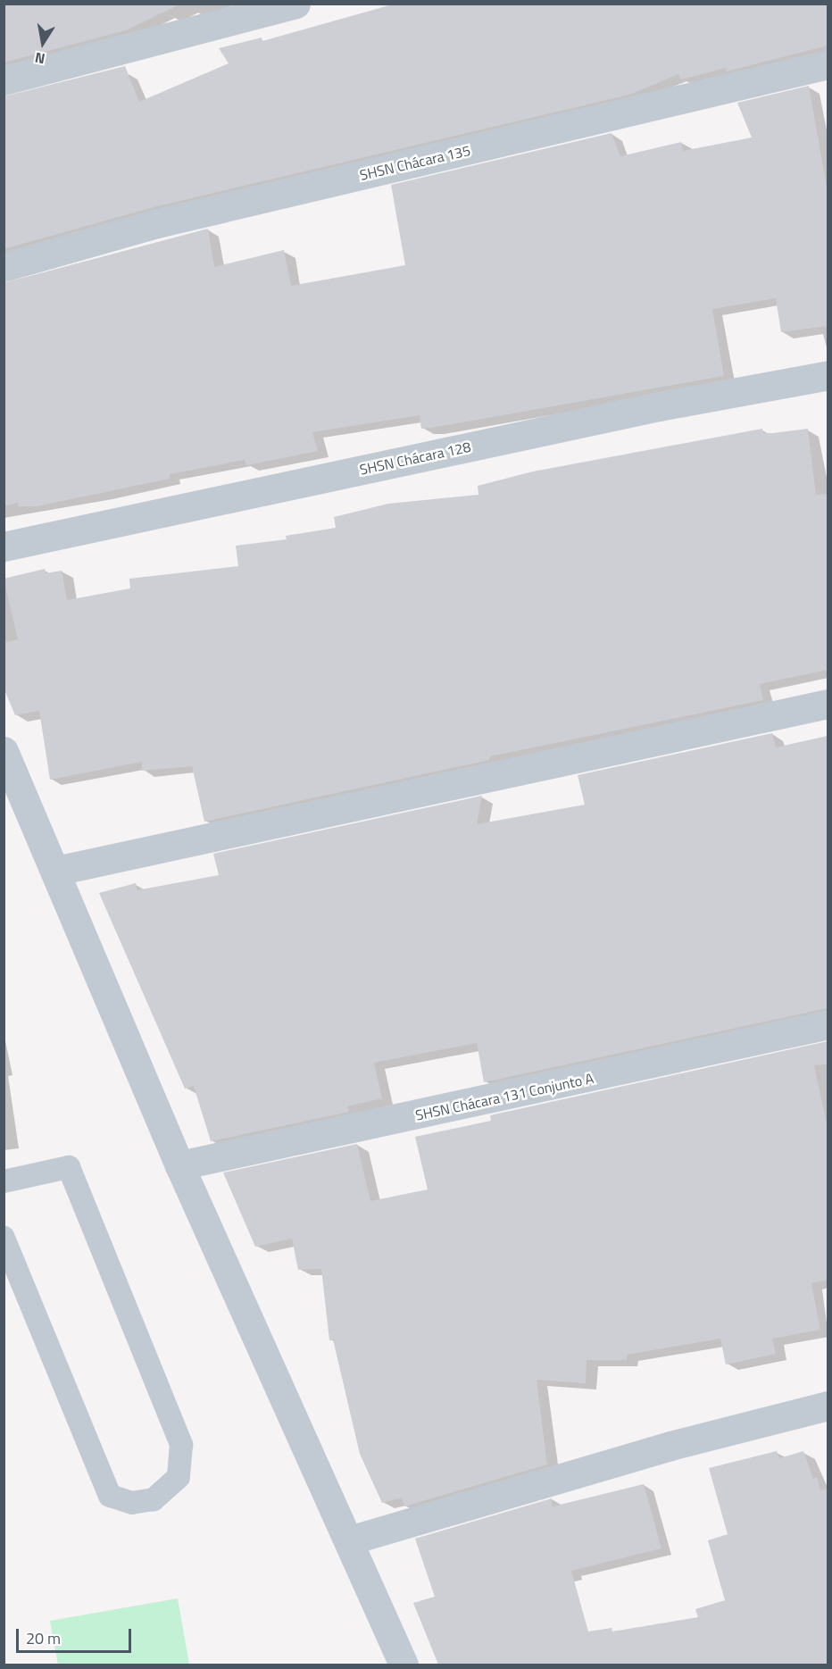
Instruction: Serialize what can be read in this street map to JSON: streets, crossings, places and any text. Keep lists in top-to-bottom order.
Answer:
{
  "streets": {
    "street": ["SHSN Chácara 135", "SHSN Chácara 128", "SHSN Chácara 131 Conjunto A"]
  },
  "scale_bar": "20 m",
  "north": "bottom"
}
